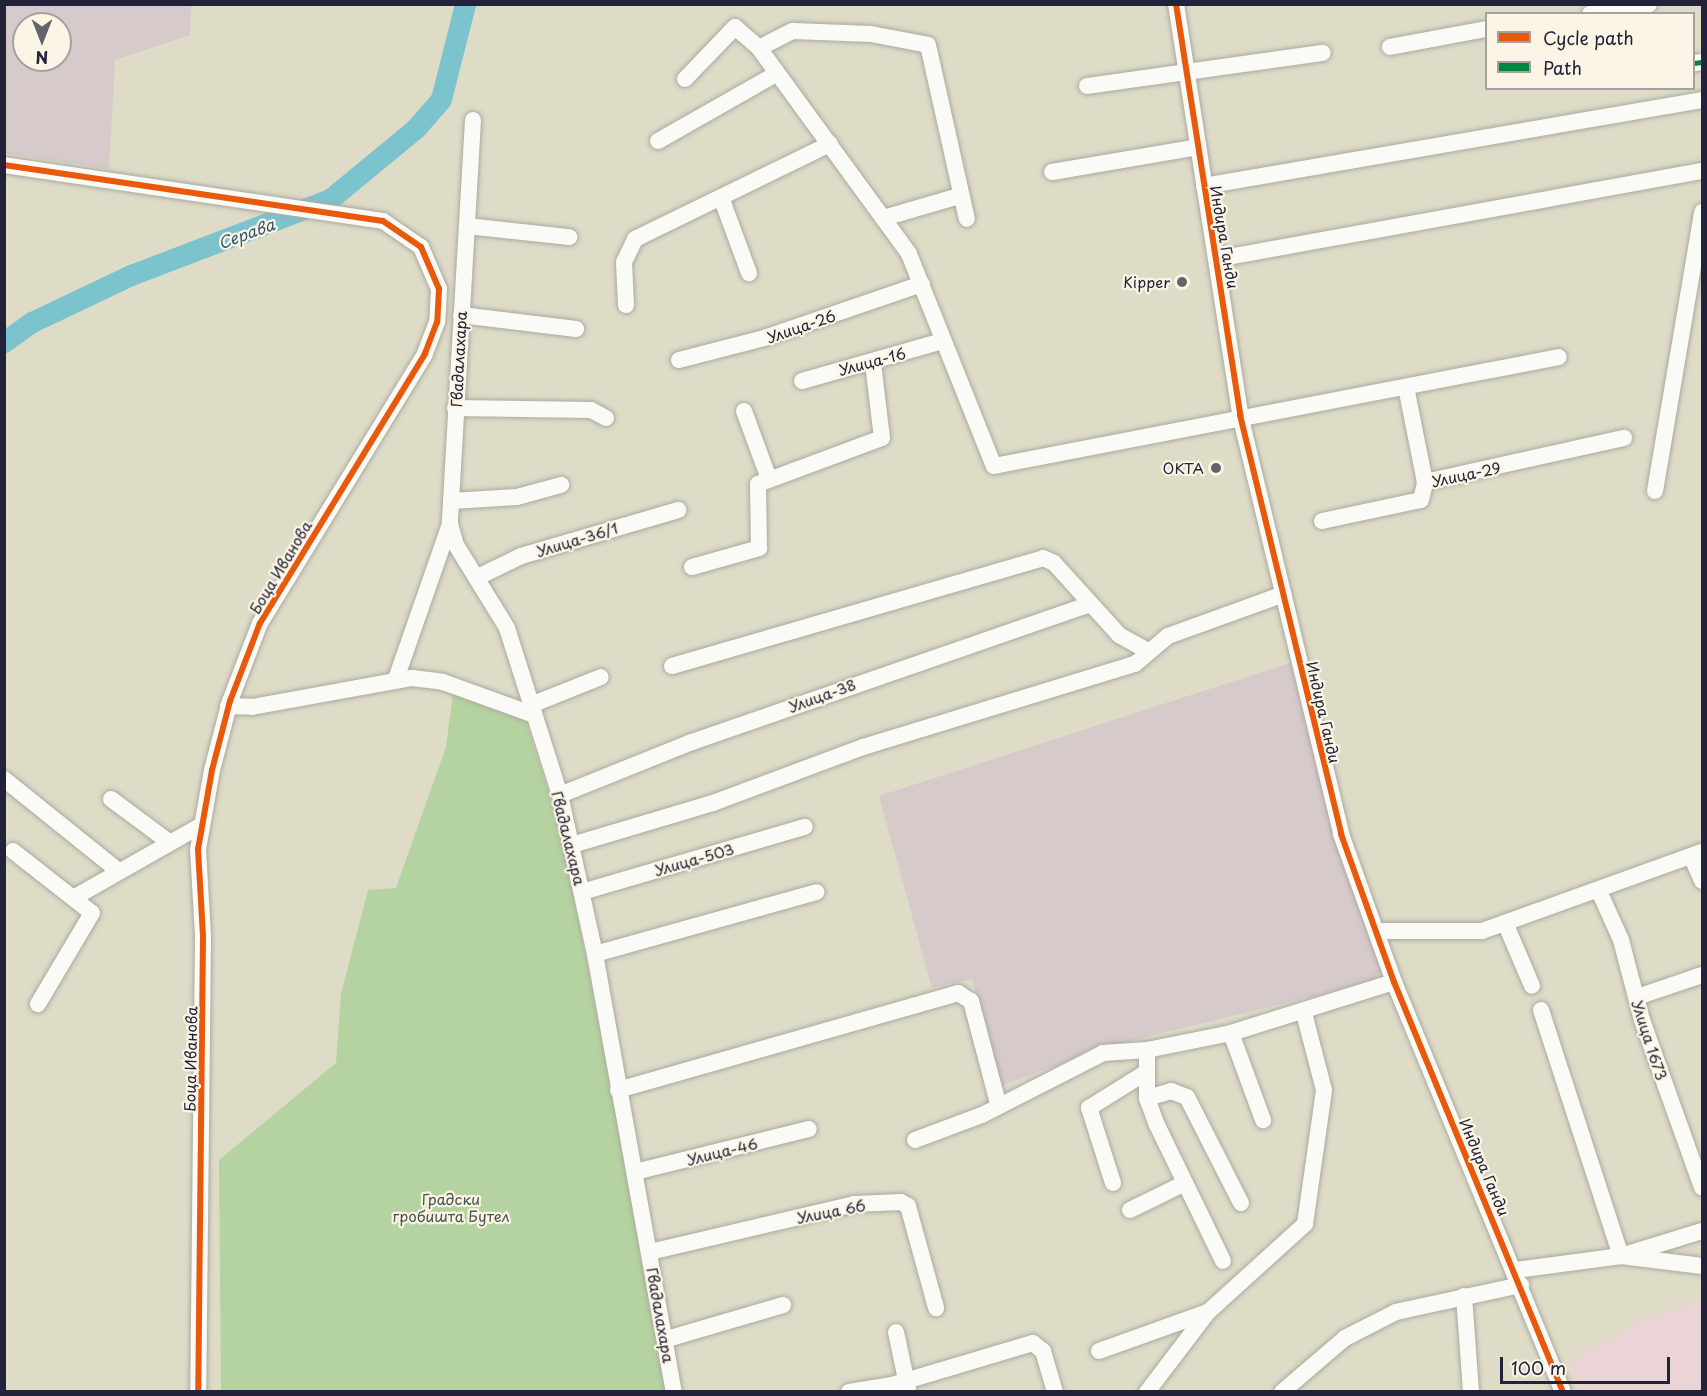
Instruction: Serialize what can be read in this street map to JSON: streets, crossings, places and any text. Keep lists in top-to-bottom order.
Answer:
{
  "streets": {
    "street": [
      "Индира Ганди",
      "Улица-26",
      "Гвадалахара",
      "Улица-16",
      "Улица-29",
      "Улица-36/1",
      "Боца Иванова",
      "Улица-38",
      "Улица-503",
      "Улица 1673",
      "Улица-46",
      "Улица 66"
    ]
  },
  "crossings": [
    ["Гвадалахара", "Улица-36/1"],
    ["Гвадалахара", "Боца Иванова"],
    ["Гвадалахара", "Улица-38"],
    ["Гвадалахара", "Улица-503"],
    ["Гвадалахара", "Улица-46"],
    ["Гвадалахара", "Улица 66"]
  ],
  "water": ["Серава"],
  "parks": ["Градски гробишта Бутел"],
  "places": ["Kipper", "ОКТА"],
  "legend": ["Cycle path", "Path"],
  "scale_bar": "100 m",
  "north": "bottom"
}
